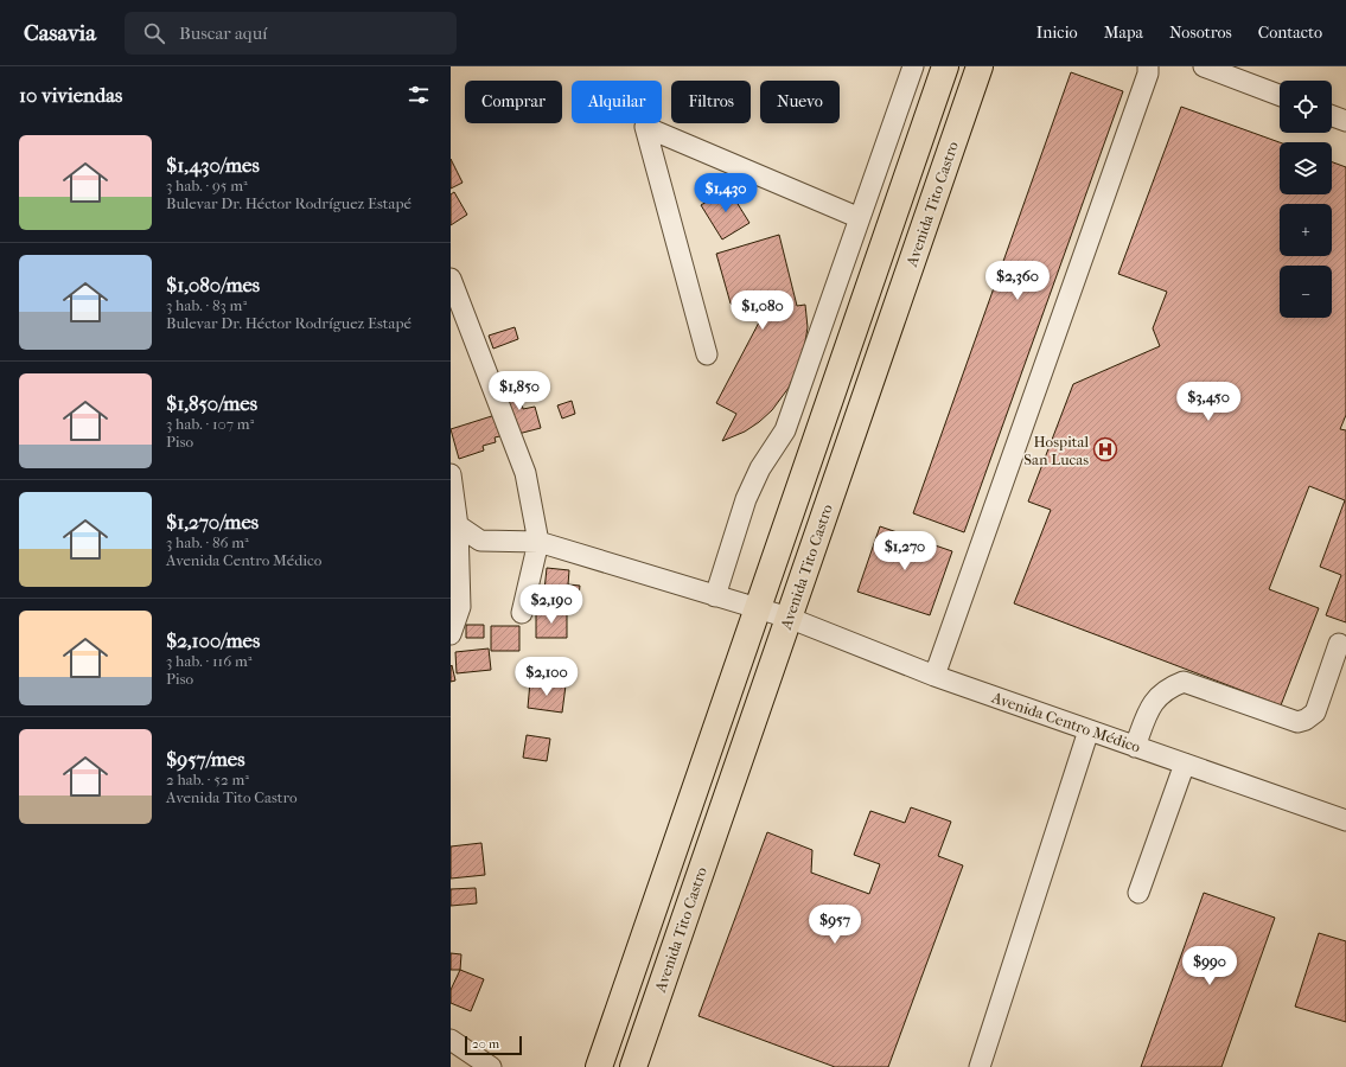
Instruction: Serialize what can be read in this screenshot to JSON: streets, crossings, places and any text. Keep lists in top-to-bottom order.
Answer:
{
  "streets": {
    "main road": ["Avenida Tito Castro"],
    "street": ["Avenida Centro Médico"]
  },
  "crossings": [
    ["Avenida Tito Castro", "Avenida Centro Médico"]
  ],
  "places": {
    "hospital": ["Hospital San Lucas"]
  },
  "scale_bar": "20 m",
  "page": {
    "header": "Casavia",
    "search": "Buscar aquí",
    "nav": [
      "Inicio",
      "Mapa",
      "Nosotros",
      "Contacto"
    ],
    "heading": "10 viviendas",
    "map_buttons": ["+", "−"],
    "chip": [
      "Comprar",
      "Alquilar",
      "Filtros",
      "Nuevo"
    ],
    "list": [
      {
        "name": "$1,430/mes",
        "note": "3 hab. · 95 m² · Bulevar Dr. Héctor Rodríguez Estapé"
      },
      {
        "name": "$1,080/mes",
        "note": "3 hab. · 83 m² · Bulevar Dr. Héctor Rodríguez Estapé"
      },
      {
        "name": "$1,850/mes",
        "note": "3 hab. · 107 m² · Piso"
      },
      {
        "name": "$1,270/mes",
        "note": "3 hab. · 86 m² · Avenida Centro Médico"
      },
      {
        "name": "$2,100/mes",
        "note": "3 hab. · 116 m² · Piso"
      },
      {
        "name": "$957/mes",
        "note": "2 hab. · 52 m² · Avenida Tito Castro"
      }
    ],
    "price": [
      "$1,430",
      "$2,360",
      "$1,080",
      "$1,850",
      "$3,450",
      "$1,270",
      "$2,190",
      "$2,100",
      "$957",
      "$990"
    ],
    "scale": "20 m"
  }
}
